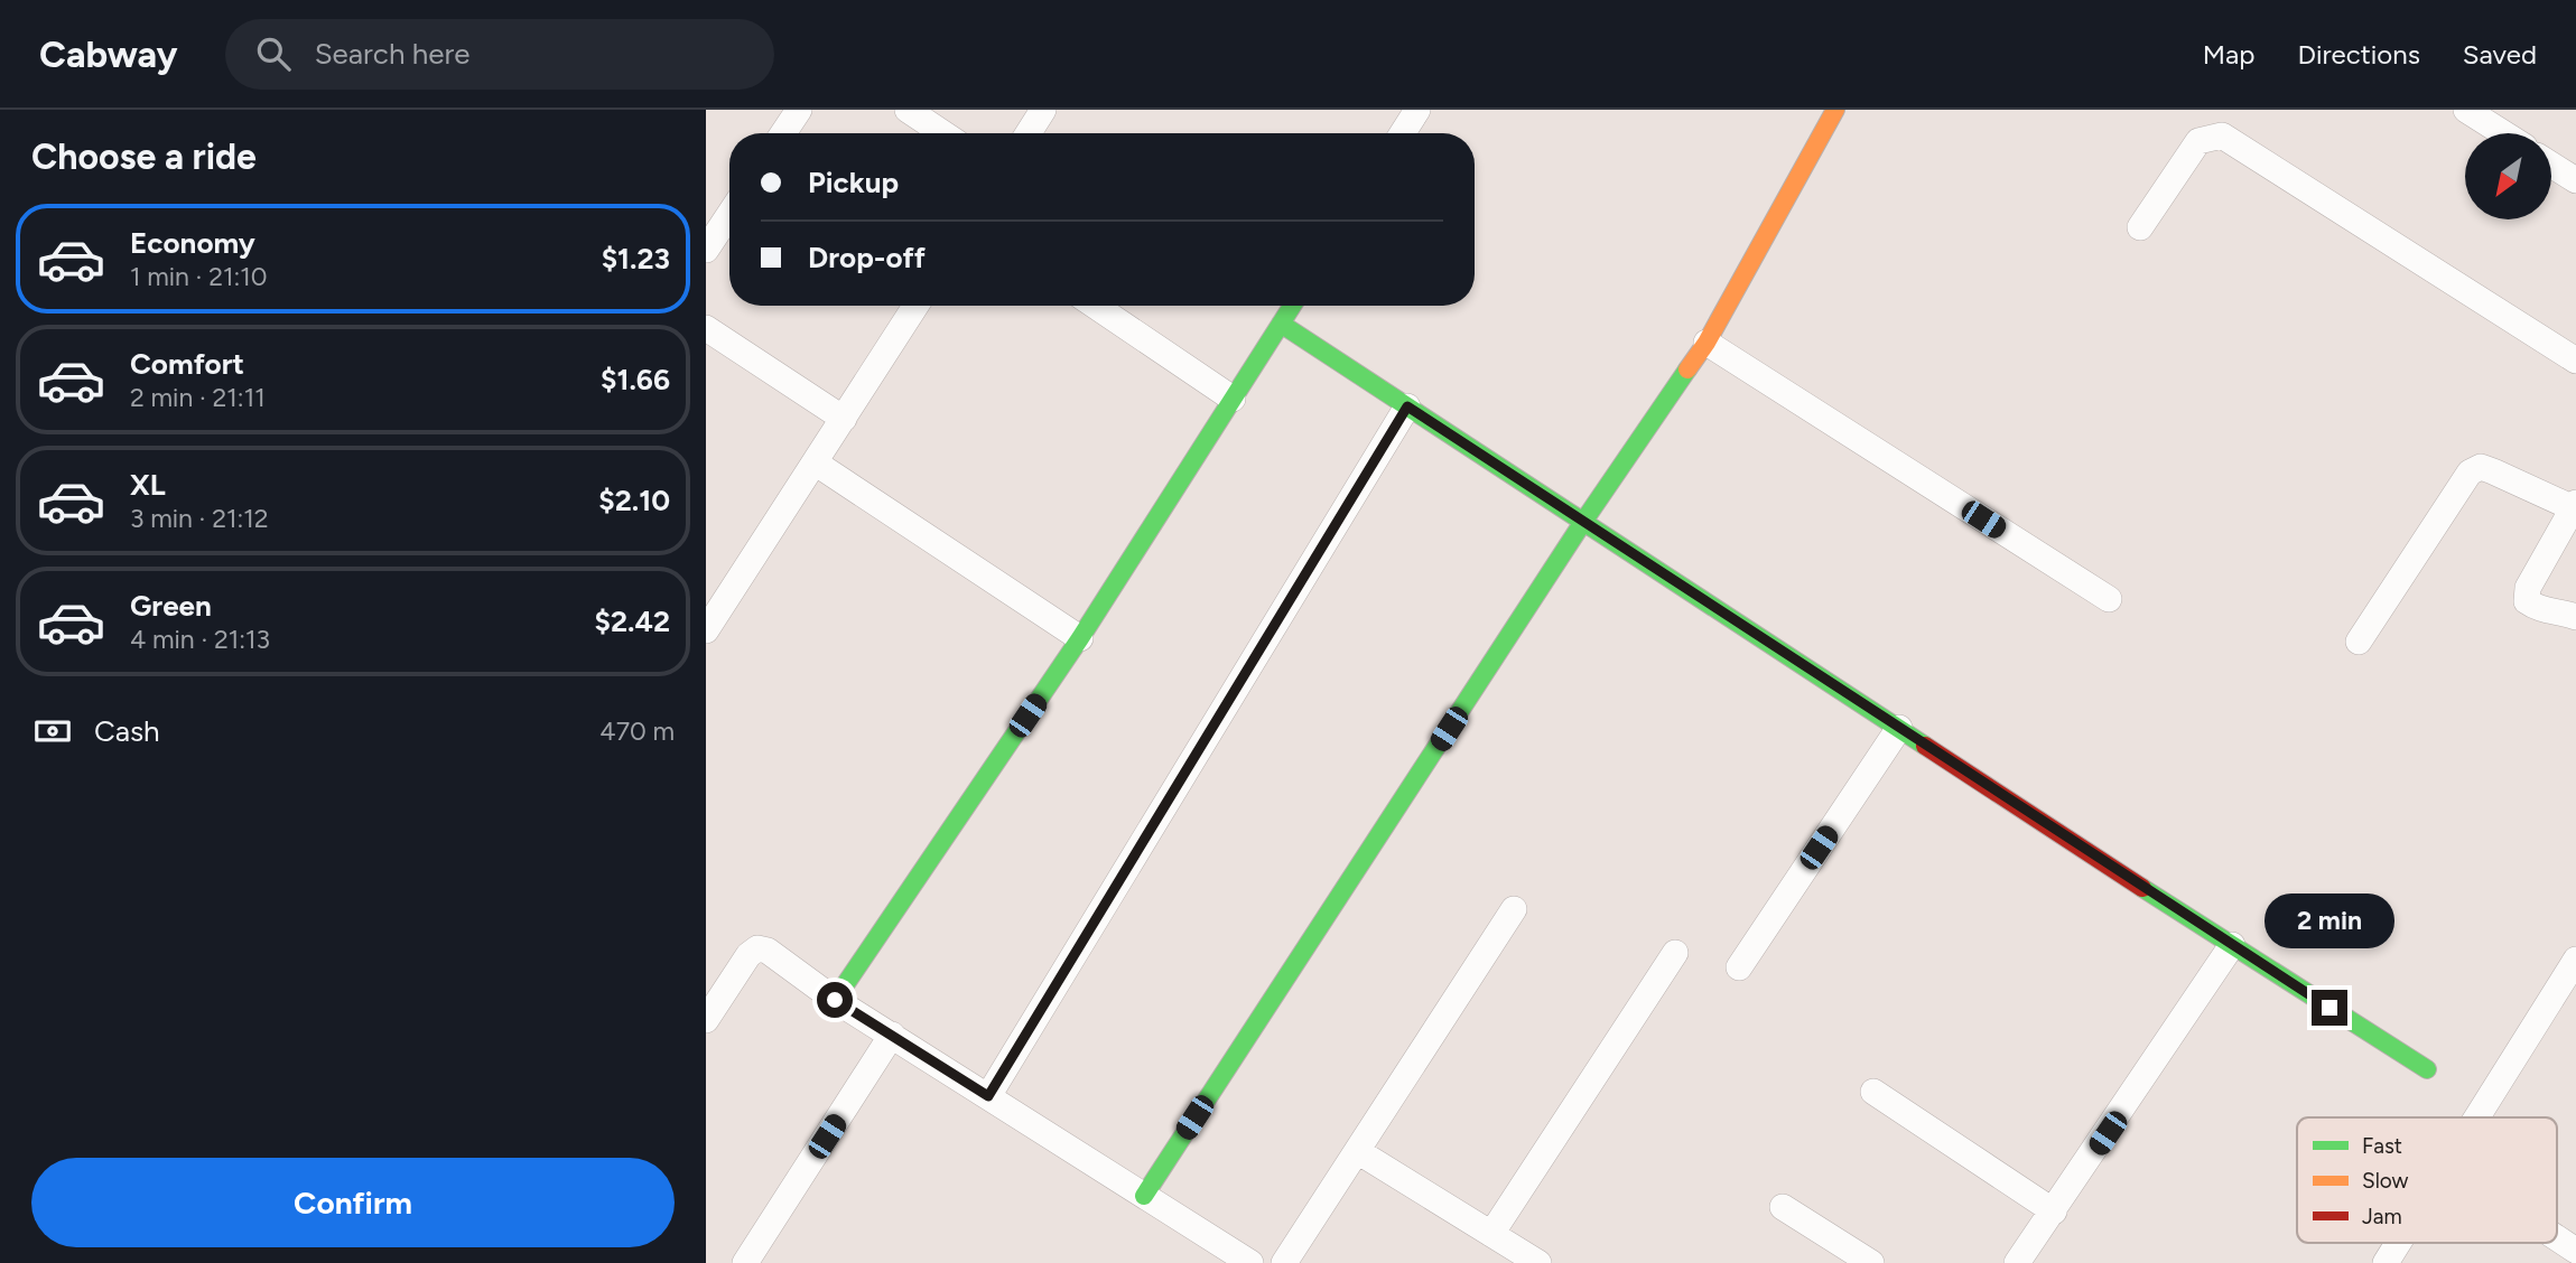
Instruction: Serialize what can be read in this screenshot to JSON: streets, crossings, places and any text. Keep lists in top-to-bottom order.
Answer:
{
  "legend": ["Fast", "Slow", "Jam"],
  "north": "bottom left",
  "page": {
    "header": "Cabway",
    "search": "Search here",
    "nav": ["Map", "Directions", "Saved"],
    "heading": "Choose a ride",
    "banner": ["Pickup", "Drop-off"],
    "list": [
      {
        "name": "Economy",
        "note": "1 min · 21:10",
        "value": "$1.23"
      },
      {
        "name": "Comfort",
        "note": "2 min · 21:11",
        "value": "$1.66"
      },
      {
        "name": "XL",
        "note": "3 min · 21:12",
        "value": "$2.10"
      },
      {
        "name": "Green",
        "note": "4 min · 21:13",
        "value": "$2.42"
      }
    ],
    "pay": ["Cash", "470 m"],
    "bubble": "2 min",
    "buttons": "Confirm"
  }
}
